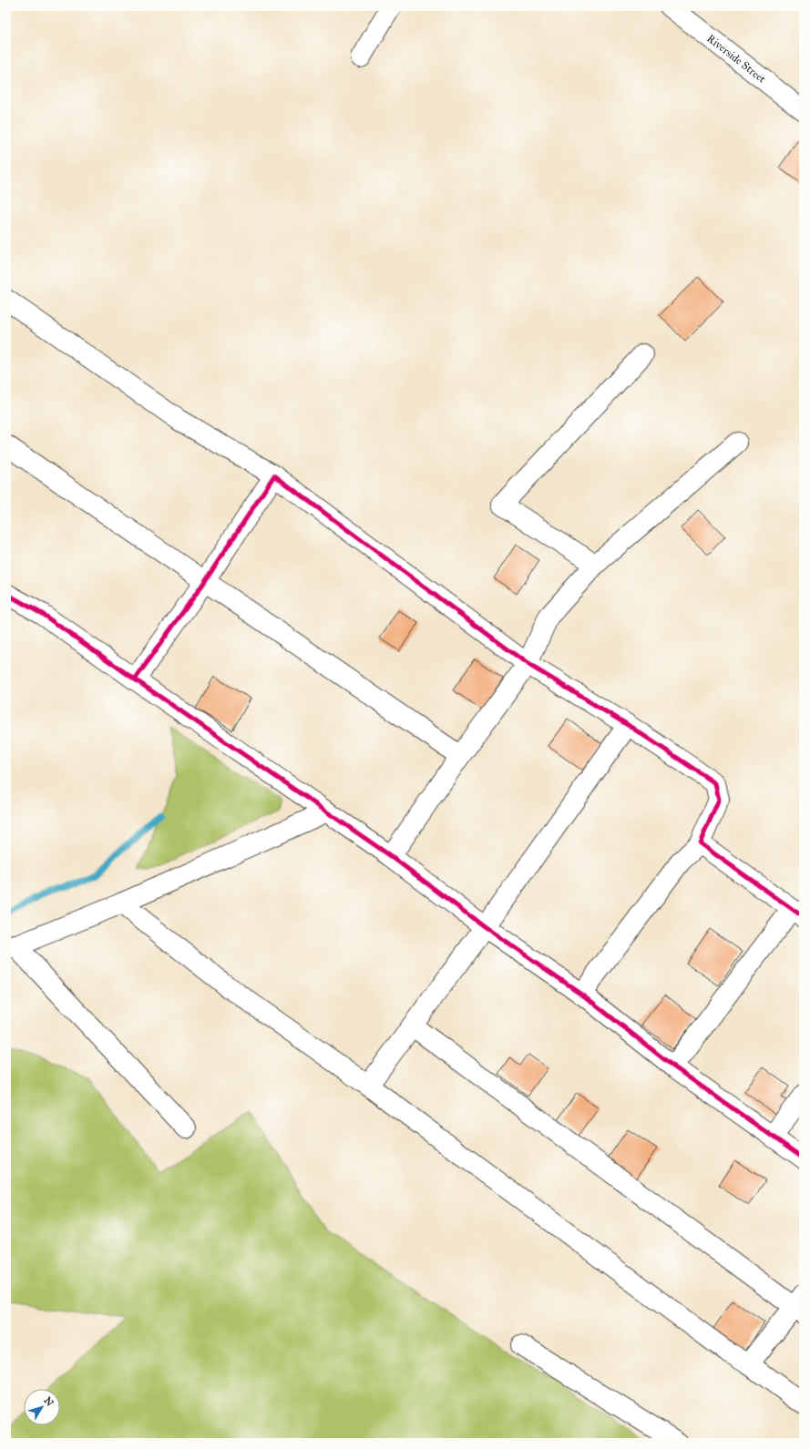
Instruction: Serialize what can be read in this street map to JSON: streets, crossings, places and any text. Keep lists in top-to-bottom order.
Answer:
{
  "streets": {
    "street": ["Riverside Street"]
  },
  "north": "top right"
}
